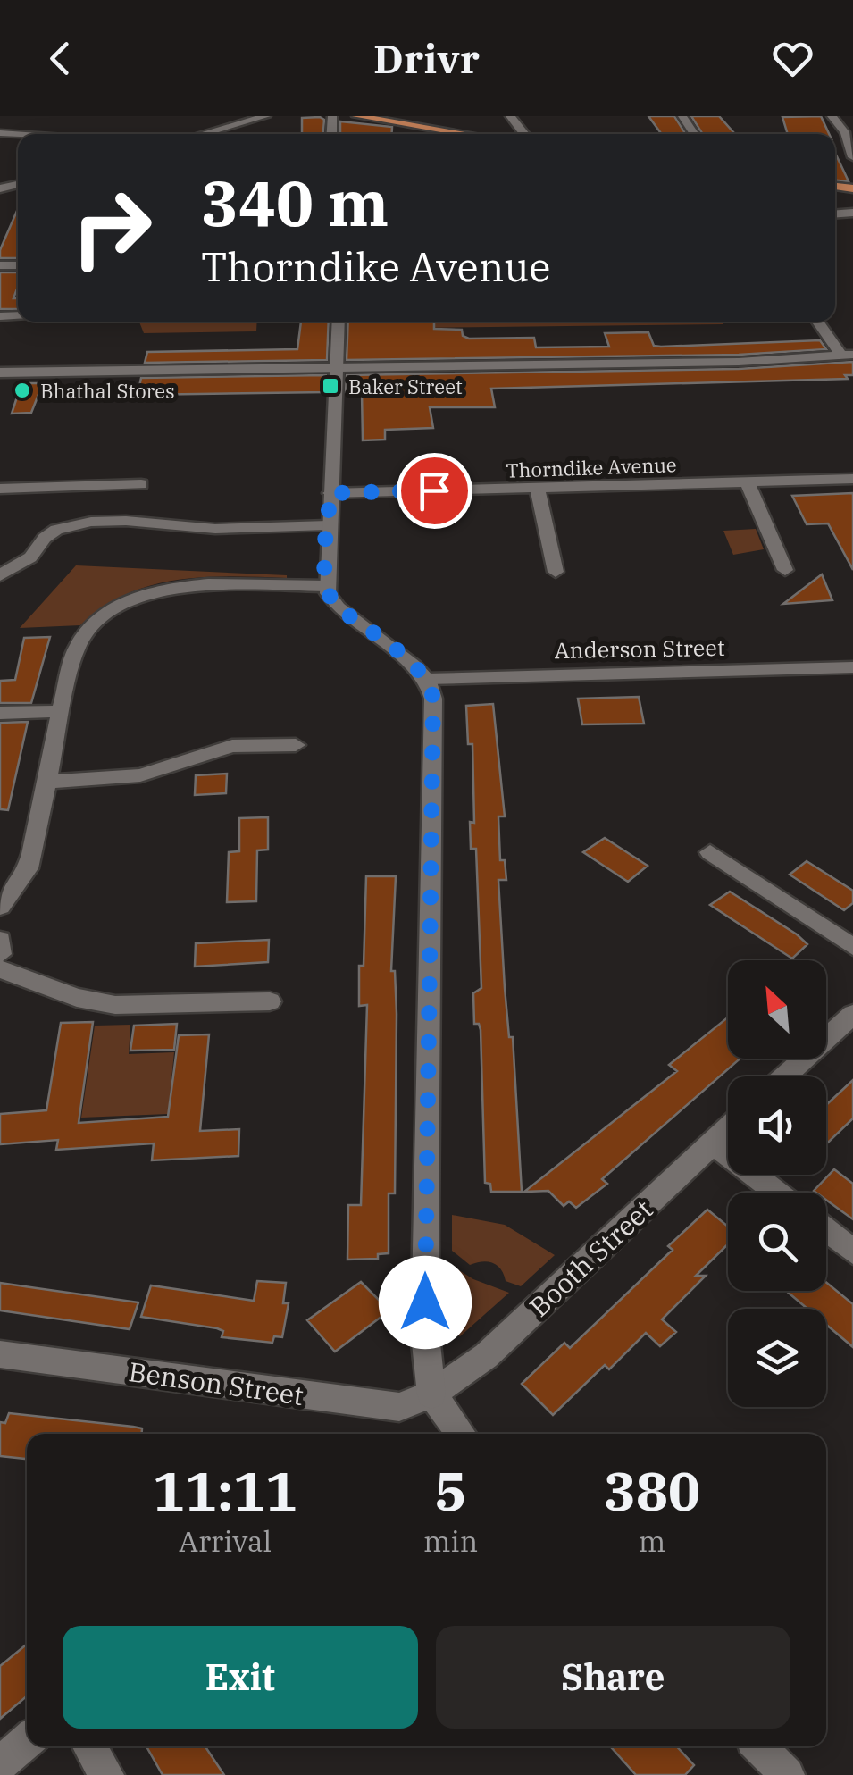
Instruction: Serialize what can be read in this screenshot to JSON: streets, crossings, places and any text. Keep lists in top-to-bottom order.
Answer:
{
  "streets": {
    "street": [
      "Thorndike Avenue",
      "Anderson Street",
      "Booth Street",
      "Benson Street"
    ]
  },
  "crossings": [
    ["Booth Street", "Benson Street"]
  ],
  "places": {
    "transit": ["Baker Street"],
    "other": ["Bhathal Stores"]
  },
  "north": "top left",
  "page": {
    "header": "Drivr",
    "turn": ["340 m", "Thorndike Avenue"],
    "eta": [
      "11:11",
      "Arrival",
      "5",
      "min",
      "380",
      "m"
    ],
    "buttons": ["Exit", "Share"]
  }
}
